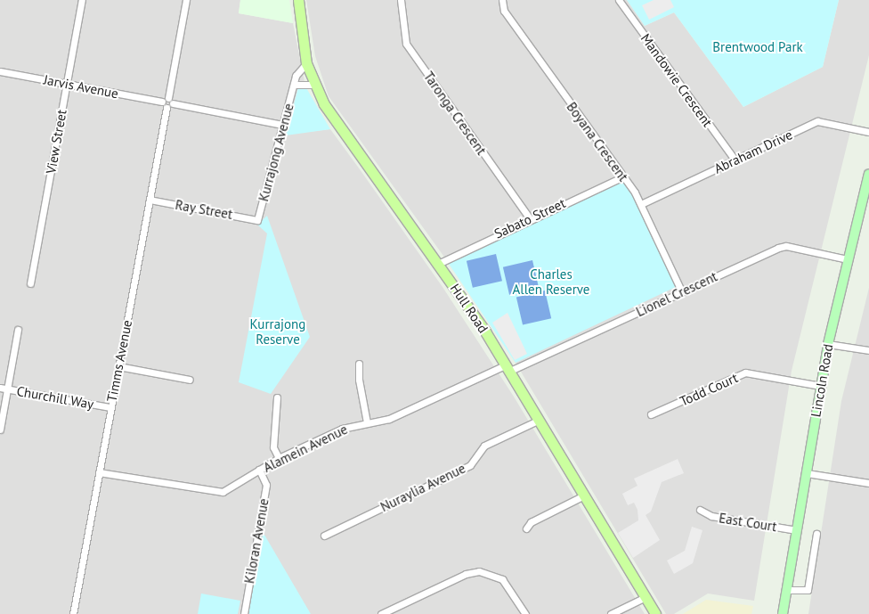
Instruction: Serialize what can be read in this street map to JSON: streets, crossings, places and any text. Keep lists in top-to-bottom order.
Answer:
{
  "streets": {
    "main road": ["Hull Road", "Lincoln Road"],
    "street": [
      "Mandowie Crescent",
      "Jarvis Avenue",
      "Taronga Crescent",
      "View Street",
      "Boyana Crescent",
      "Abraham Drive",
      "Kurrajong Avenue",
      "Ray Street",
      "Sabato Street",
      "Lionel Crescent",
      "Timms Avenue",
      "Todd Court",
      "Churchill Way",
      "Alamein Avenue",
      "Nuraylia Avenue",
      "East Court",
      "Kiloran Avenue"
    ]
  },
  "crossings": [
    ["Mandowie Crescent", "Abraham Drive"],
    ["Jarvis Avenue", "View Street"],
    ["Jarvis Avenue", "Kurrajong Avenue"],
    ["Jarvis Avenue", "Timms Avenue"],
    ["Taronga Crescent", "Sabato Street"],
    ["Boyana Crescent", "Abraham Drive"],
    ["Boyana Crescent", "Sabato Street"],
    ["Boyana Crescent", "Lionel Crescent"],
    ["Kurrajong Avenue", "Ray Street"],
    ["Kurrajong Avenue", "Hull Road"],
    ["Ray Street", "Timms Avenue"],
    ["Sabato Street", "Hull Road"],
    ["Lionel Crescent", "Hull Road"],
    ["Lionel Crescent", "Lincoln Road"],
    ["Lionel Crescent", "Alamein Avenue"],
    ["Hull Road", "Alamein Avenue"],
    ["Hull Road", "Nuraylia Avenue"],
    ["Timms Avenue", "Churchill Way"],
    ["Timms Avenue", "Alamein Avenue"],
    ["Lincoln Road", "Todd Court"],
    ["Lincoln Road", "East Court"],
    ["Alamein Avenue", "Kiloran Avenue"]
  ],
  "parks": ["Brentwood Park", "Charles Allen Reserve", "Kurrajong Reserve"]
}
